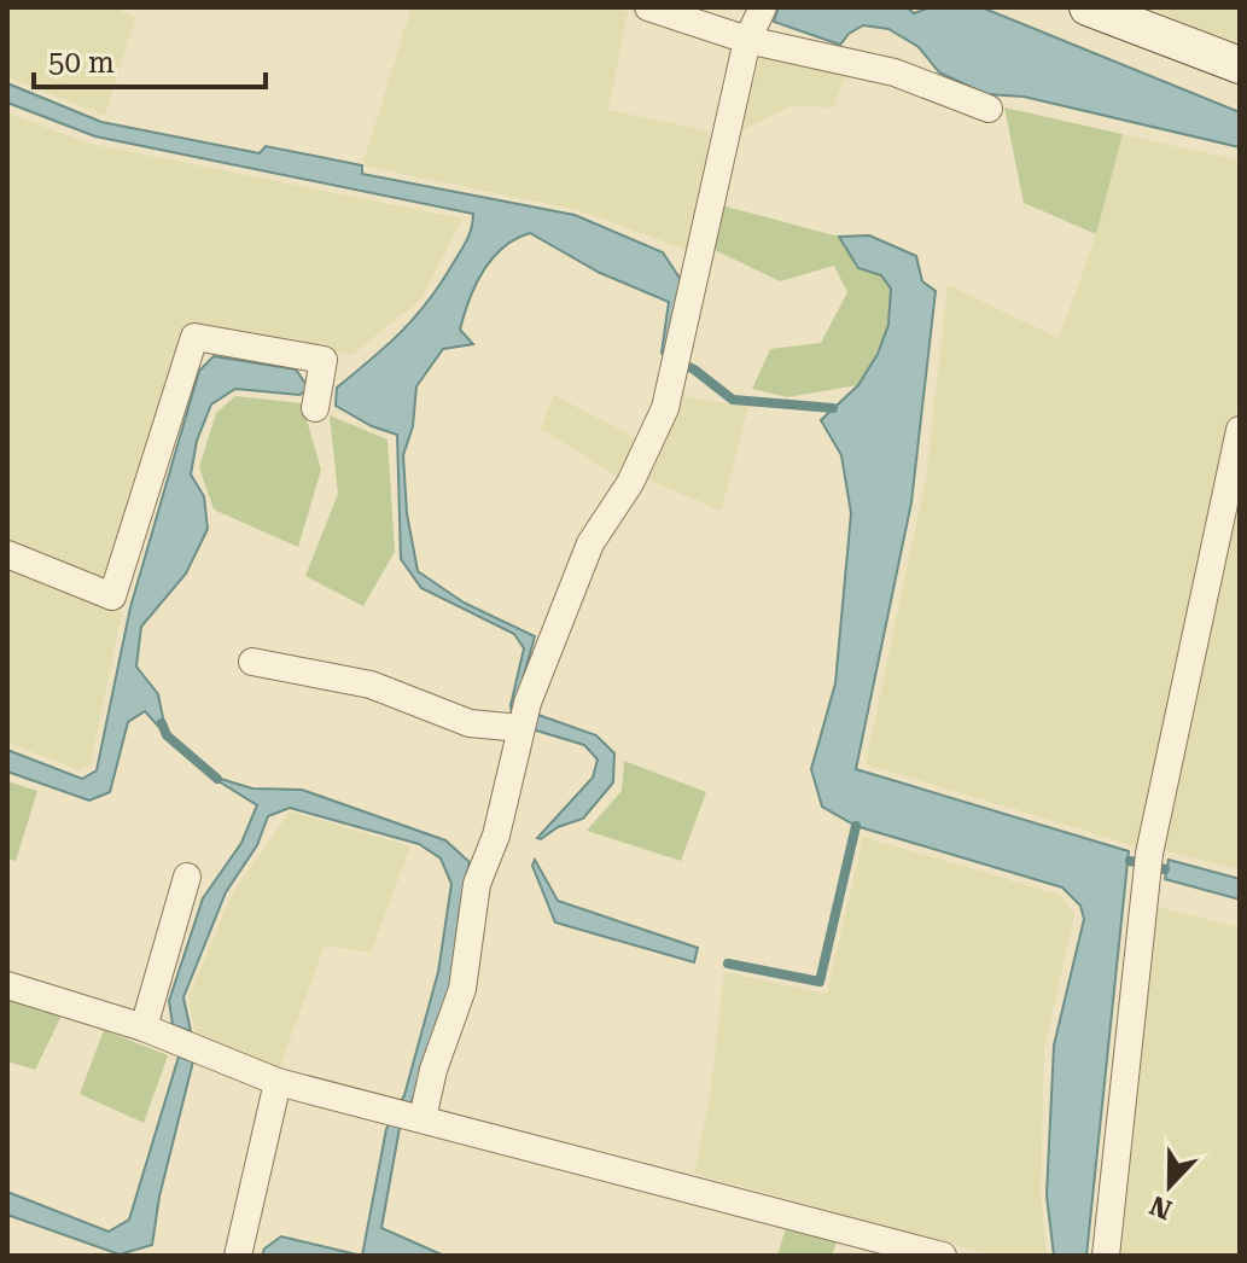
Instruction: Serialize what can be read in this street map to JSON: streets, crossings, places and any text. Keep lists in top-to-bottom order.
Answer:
{
  "scale_bar": "50 m",
  "north": "bottom"
}
